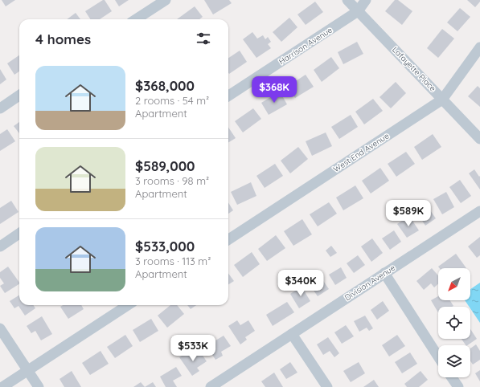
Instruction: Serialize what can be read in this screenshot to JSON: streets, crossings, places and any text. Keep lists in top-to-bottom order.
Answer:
{
  "streets": {
    "street": [
      "Harrison Avenue",
      "Lafayette Place",
      "West End Avenue",
      "Division Avenue"
    ]
  },
  "crossings": [
    ["Harrison Avenue", "Lafayette Place"],
    ["Lafayette Place", "West End Avenue"]
  ],
  "north": "bottom left",
  "page": {
    "heading": "4 homes",
    "list": [
      {
        "name": "$368,000",
        "note": "2 rooms · 54 m² · Apartment"
      },
      {
        "name": "$589,000",
        "note": "3 rooms · 98 m² · Apartment"
      },
      {
        "name": "$533,000",
        "note": "3 rooms · 113 m² · Apartment"
      }
    ],
    "price": [
      "$368K",
      "$589K",
      "$340K",
      "$533K"
    ]
  }
}
